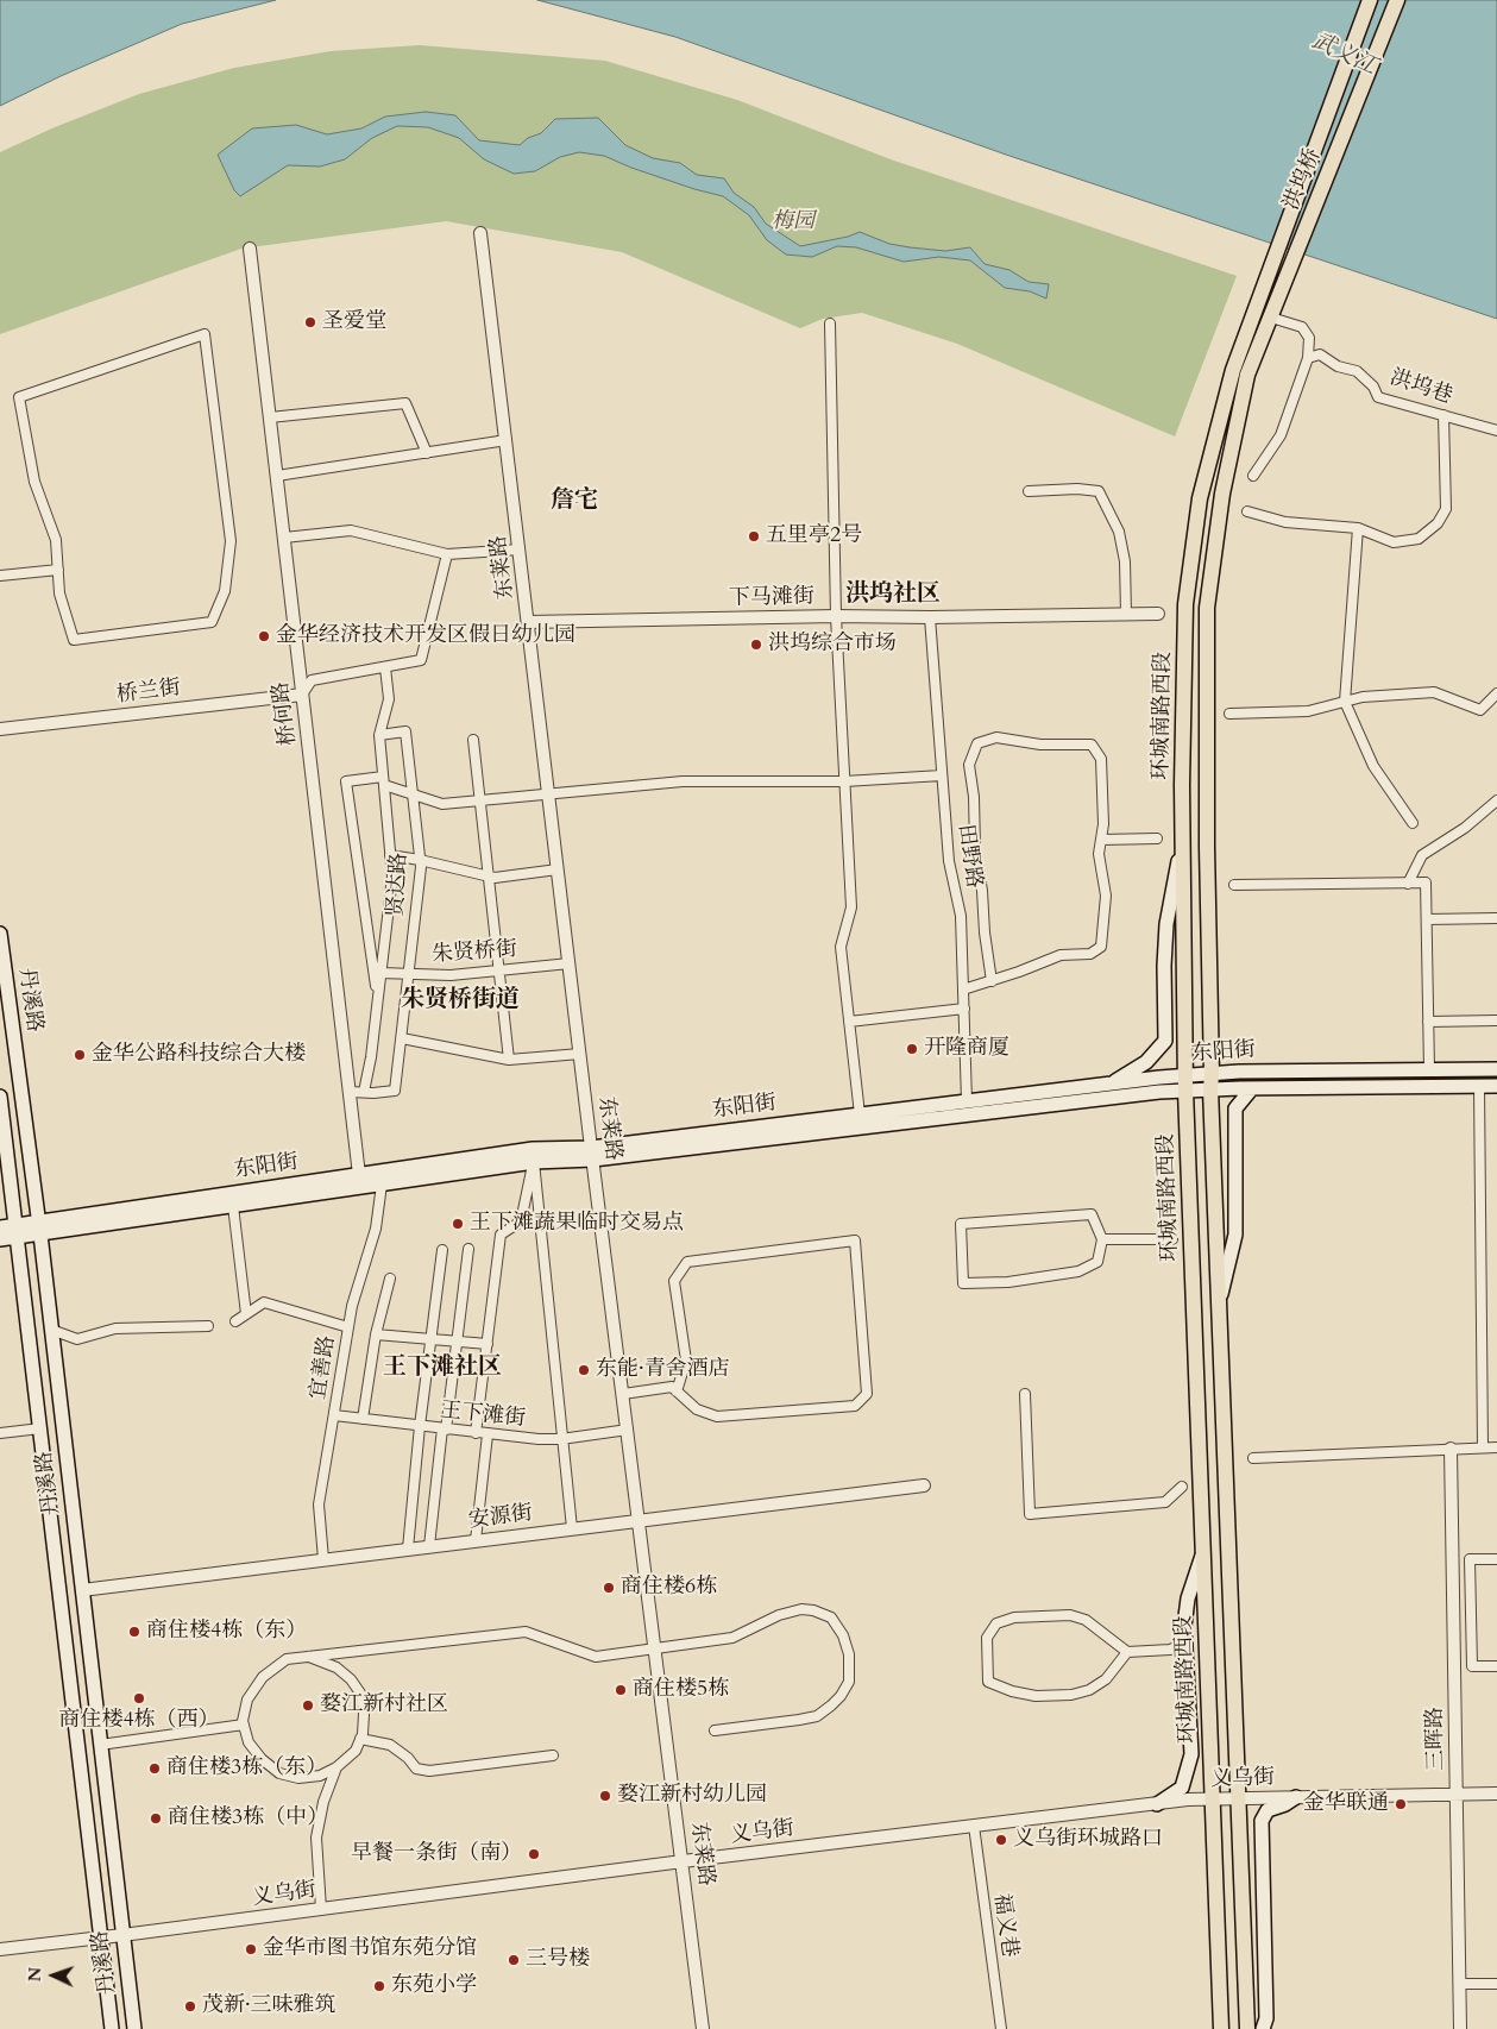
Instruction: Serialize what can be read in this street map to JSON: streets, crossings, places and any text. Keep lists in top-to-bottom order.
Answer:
{
  "streets": {
    "main road": [
      "洪坞桥",
      "环城南路西段",
      "丹溪路",
      "东阳街"
    ],
    "street": [
      "洪坞巷",
      "东莱路",
      "下马滩街",
      "桥兰街",
      "桥何路",
      "田野路",
      "贤达路",
      "朱贤桥街",
      "宜善路",
      "王下滩街",
      "安源街",
      "三晖路",
      "义乌街",
      "福义巷"
    ]
  },
  "crossings": [
    ["洪坞桥", "环城南路西段"],
    ["东莱路", "下马滩街"],
    ["东莱路", "朱贤桥街"],
    ["东莱路", "东阳街"],
    ["东莱路", "王下滩街"],
    ["东莱路", "安源街"],
    ["东莱路", "义乌街"],
    ["下马滩街", "田野路"],
    ["桥兰街", "桥何路"],
    ["桥何路", "贤达路"],
    ["桥何路", "东阳街"],
    ["环城南路西段", "东阳街"],
    ["环城南路西段", "义乌街"],
    ["田野路", "东阳街"],
    ["贤达路", "朱贤桥街"],
    ["丹溪路", "东阳街"],
    ["丹溪路", "安源街"],
    ["丹溪路", "义乌街"],
    ["东阳街", "宜善路"],
    ["宜善路", "王下滩街"],
    ["宜善路", "安源街"],
    ["三晖路", "义乌街"],
    ["义乌街", "福义巷"]
  ],
  "districts": [
    "詹宅",
    "洪坞社区",
    "朱贤桥街道",
    "王下滩社区"
  ],
  "water": ["武义江"],
  "parks": ["梅园"],
  "places": [
    "圣爱堂",
    "五里亭2号",
    "金华经济技术开发区假日幼儿园",
    "洪坞综合市场",
    "开隆商厦",
    "金华公路科技综合大楼",
    "王下滩蔬果临时交易点",
    "东能·青舍酒店",
    "商住楼6栋",
    "商住楼4栋（东）",
    "商住楼5栋",
    "商住楼4栋（西）",
    "婺江新村社区",
    "商住楼3栋（东）",
    "婺江新村幼儿园",
    "金华联通",
    "商住楼3栋（中）",
    "义乌街环城路口",
    "早餐一条街（南）",
    "金华市图书馆东苑分馆",
    "三号楼",
    "东苑小学",
    "茂新·三味雅筑"
  ],
  "north": "left"
}
